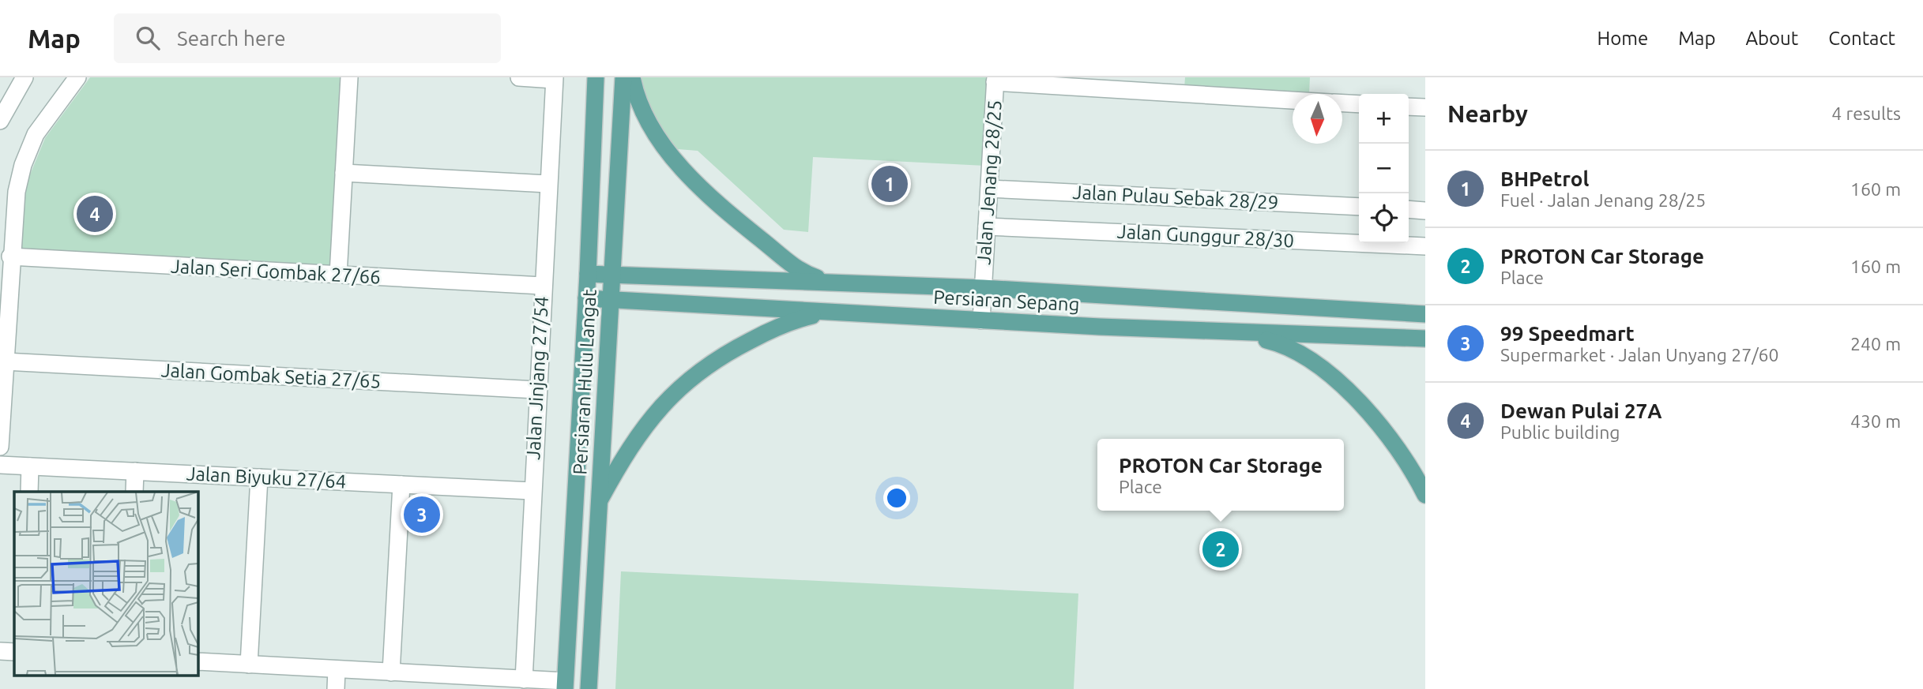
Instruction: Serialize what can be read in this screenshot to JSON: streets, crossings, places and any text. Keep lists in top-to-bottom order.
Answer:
{
  "streets": {
    "main road": ["Persiaran Sepang", "Persiaran Hulu Langat"],
    "street": [
      "Jalan Jenang 28/25",
      "Jalan Pulau Sebak 28/29",
      "Jalan Gunggur 28/30",
      "Jalan Seri Gombak 27/66",
      "Jalan Gombak Setia 27/65",
      "Jalan Jinjang 27/54",
      "Jalan Biyuku 27/64"
    ]
  },
  "crossings": [
    ["Jalan Jenang 28/25", "Jalan Pulau Sebak 28/29"],
    ["Jalan Jenang 28/25", "Jalan Gunggur 28/30"],
    ["Jalan Jenang 28/25", "Persiaran Sepang"],
    ["Jalan Seri Gombak 27/66", "Jalan Jinjang 27/54"],
    ["Persiaran Sepang", "Persiaran Hulu Langat"],
    ["Jalan Gombak Setia 27/65", "Jalan Jinjang 27/54"],
    ["Jalan Jinjang 27/54", "Jalan Biyuku 27/64"]
  ],
  "north": "bottom",
  "page": {
    "header": "Map",
    "search": "Search here",
    "nav": [
      "Home",
      "Map",
      "About",
      "Contact"
    ],
    "heading": ["Nearby", "4 results"],
    "map_buttons": ["+", "−"],
    "list": [
      {
        "mark": "1",
        "name": "BHPetrol",
        "note": "Fuel · Jalan Jenang 28/25",
        "value": "160 m"
      },
      {
        "mark": "2",
        "name": "PROTON Car Storage",
        "note": "Place",
        "value": "160 m"
      },
      {
        "mark": "3",
        "name": "99 Speedmart",
        "note": "Supermarket · Jalan Unyang 27/60",
        "value": "240 m"
      },
      {
        "mark": "4",
        "name": "Dewan Pulai 27A",
        "note": "Public building",
        "value": "430 m"
      }
    ],
    "pins": [
      "1",
      "4",
      "3",
      "2"
    ],
    "popup": ["PROTON Car Storage", "Place"]
  }
}
